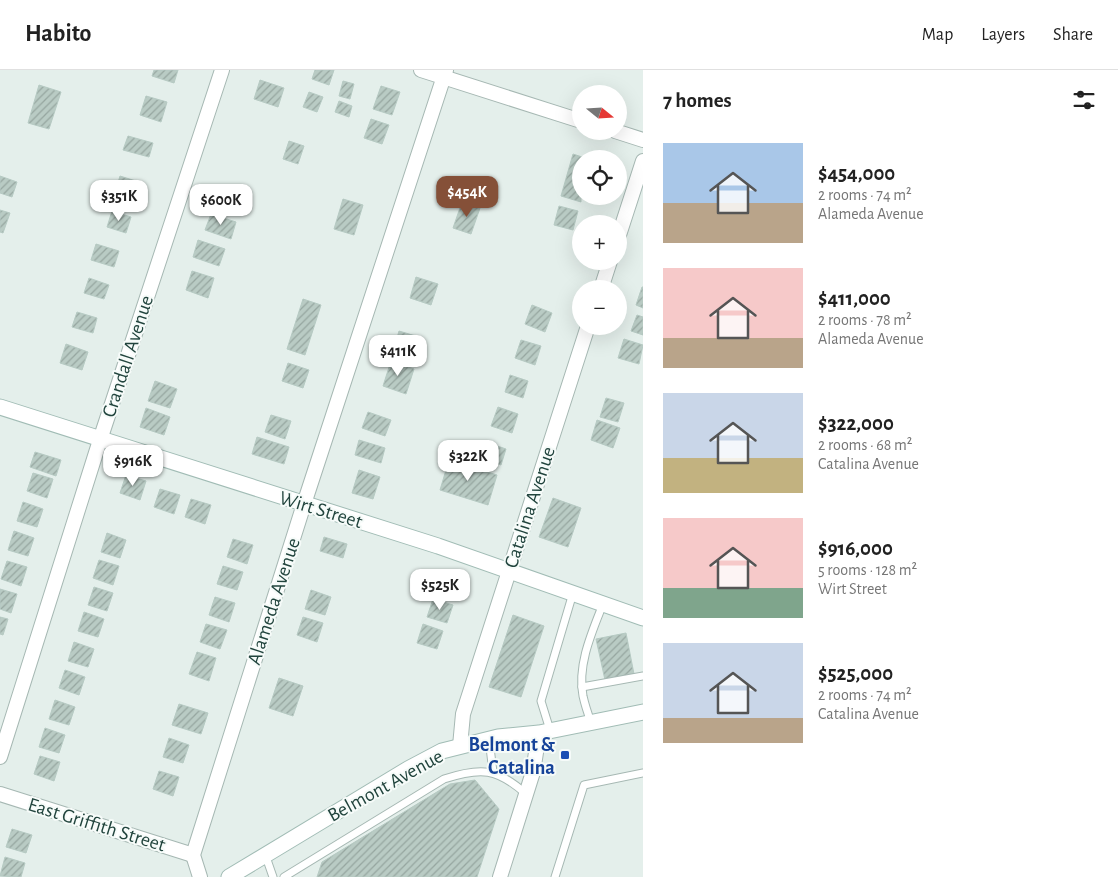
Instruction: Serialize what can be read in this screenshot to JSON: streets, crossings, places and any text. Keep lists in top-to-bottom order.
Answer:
{
  "streets": {
    "main road": ["Wirt Street", "Belmont Avenue"],
    "street": [
      "Crandall Avenue",
      "Catalina Avenue",
      "Alameda Avenue",
      "East Griffith Street"
    ]
  },
  "crossings": [
    ["Crandall Avenue", "Wirt Street"],
    ["Catalina Avenue", "Wirt Street"],
    ["Catalina Avenue", "Belmont Avenue"],
    ["Wirt Street", "Alameda Avenue"],
    ["Alameda Avenue", "East Griffith Street"]
  ],
  "places": {
    "transit": ["Belmont & Catalina"]
  },
  "north": "right",
  "page": {
    "header": "Habito",
    "nav": ["Map", "Layers", "Share"],
    "heading": "7 homes",
    "map_buttons": ["+", "−"],
    "list": [
      {
        "name": "$454,000",
        "note": "2 rooms · 74 m² · Alameda Avenue"
      },
      {
        "name": "$411,000",
        "note": "2 rooms · 78 m² · Alameda Avenue"
      },
      {
        "name": "$322,000",
        "note": "2 rooms · 68 m² · Catalina Avenue"
      },
      {
        "name": "$916,000",
        "note": "5 rooms · 128 m² · Wirt Street"
      },
      {
        "name": "$525,000",
        "note": "2 rooms · 74 m² · Catalina Avenue"
      }
    ],
    "price": [
      "$454K",
      "$351K",
      "$600K",
      "$411K",
      "$322K",
      "$916K",
      "$525K"
    ]
  }
}
